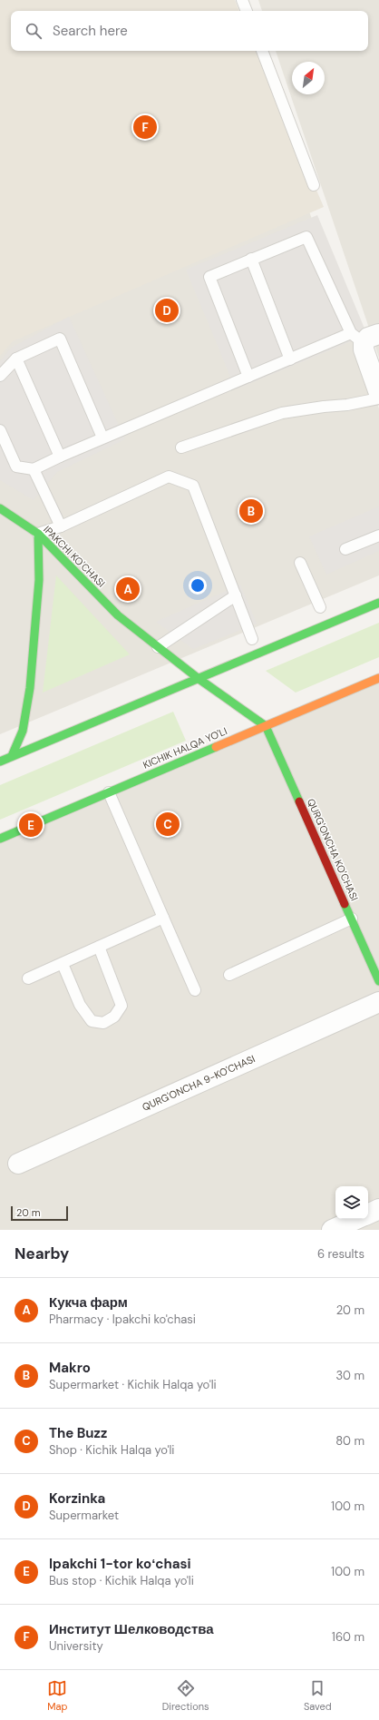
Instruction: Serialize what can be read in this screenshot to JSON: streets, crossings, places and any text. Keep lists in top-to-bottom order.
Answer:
{
  "streets": {
    "main road": ["IPAKCHI KO'CHASI", "KICHIK HALQA YO'LI", "QURG'ONCHA KO'CHASI"],
    "street": ["QURG'ONCHA 9-KO'CHASI"]
  },
  "crossings": [
    ["IPAKCHI KO'CHASI", "KICHIK HALQA YO'LI"],
    ["IPAKCHI KO'CHASI", "QURG'ONCHA KO'CHASI"],
    ["KICHIK HALQA YO'LI", "QURG'ONCHA KO'CHASI"]
  ],
  "scale_bar": "20 m",
  "north": "top right",
  "page": {
    "search": "Search here",
    "pins": [
      "F",
      "D",
      "B",
      "A",
      "C",
      "E"
    ],
    "scale": "20 m",
    "heading": ["Nearby", "6 results"],
    "list": [
      {
        "mark": "A",
        "name": "Кукча фарм",
        "note": "Pharmacy · Ipakchi ko'chasi",
        "value": "20 m"
      },
      {
        "mark": "B",
        "name": "Makro",
        "note": "Supermarket · Kichik Halqa yo'li",
        "value": "30 m"
      },
      {
        "mark": "C",
        "name": "The Buzz",
        "note": "Shop · Kichik Halqa yo'li",
        "value": "80 m"
      },
      {
        "mark": "D",
        "name": "Korzinka",
        "note": "Supermarket",
        "value": "100 m"
      },
      {
        "mark": "E",
        "name": "Ipakchi 1-tor koʻchasi",
        "note": "Bus stop · Kichik Halqa yo'li",
        "value": "100 m"
      },
      {
        "mark": "F",
        "name": "Институт Шелководства",
        "note": "University",
        "value": "160 m"
      }
    ],
    "nav": ["Map", "Directions", "Saved"]
  }
}
